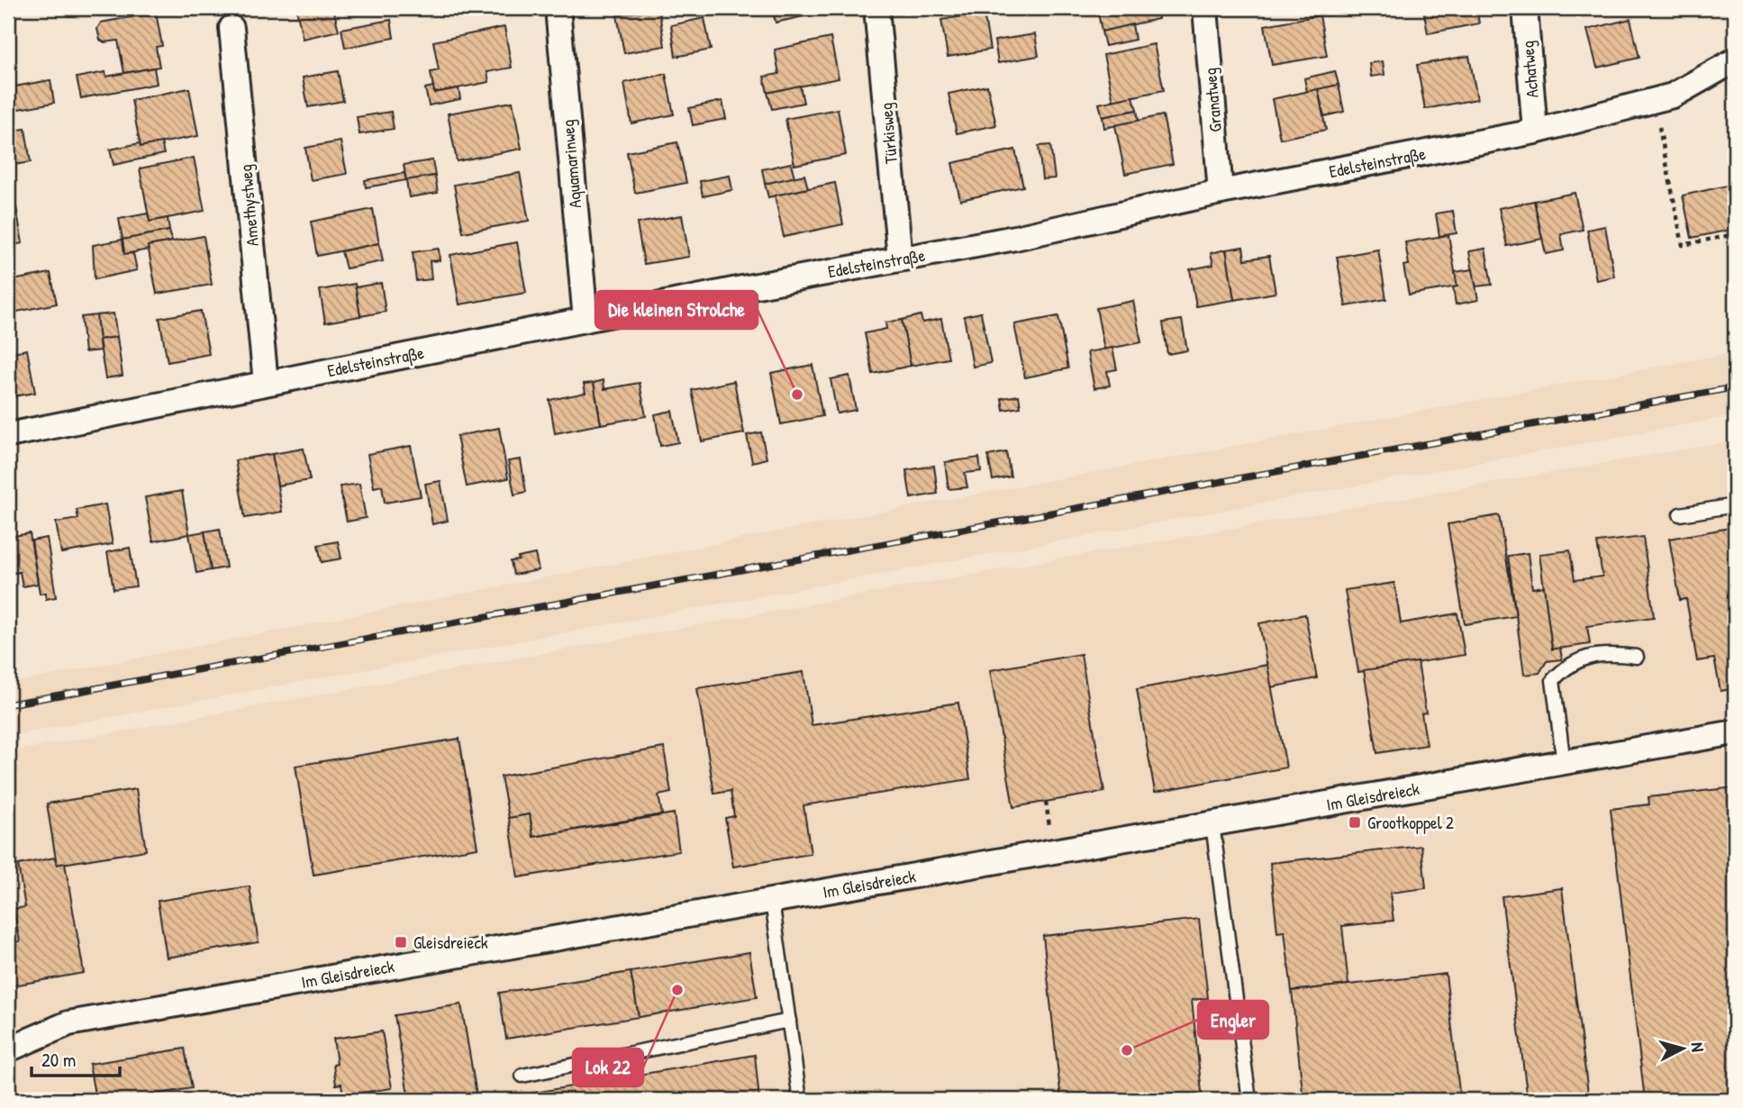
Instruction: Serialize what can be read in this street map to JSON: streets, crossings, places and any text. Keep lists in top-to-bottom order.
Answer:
{
  "streets": {
    "street": [
      "Achatweg",
      "Granatweg",
      "Türkisweg",
      "Edelsteinstraße",
      "Aquamarinweg",
      "Amethystweg",
      "Im Gleisdreieck"
    ]
  },
  "crossings": [
    ["Achatweg", "Edelsteinstraße"],
    ["Granatweg", "Edelsteinstraße"],
    ["Türkisweg", "Edelsteinstraße"],
    ["Edelsteinstraße", "Aquamarinweg"],
    ["Edelsteinstraße", "Amethystweg"]
  ],
  "places": {
    "other": ["Die kleinen Strolche", "Lok 22", "Engler"],
    "transit": ["Grootkoppel 2", "Gleisdreieck"]
  },
  "scale_bar": "20 m",
  "north": "right"
}
